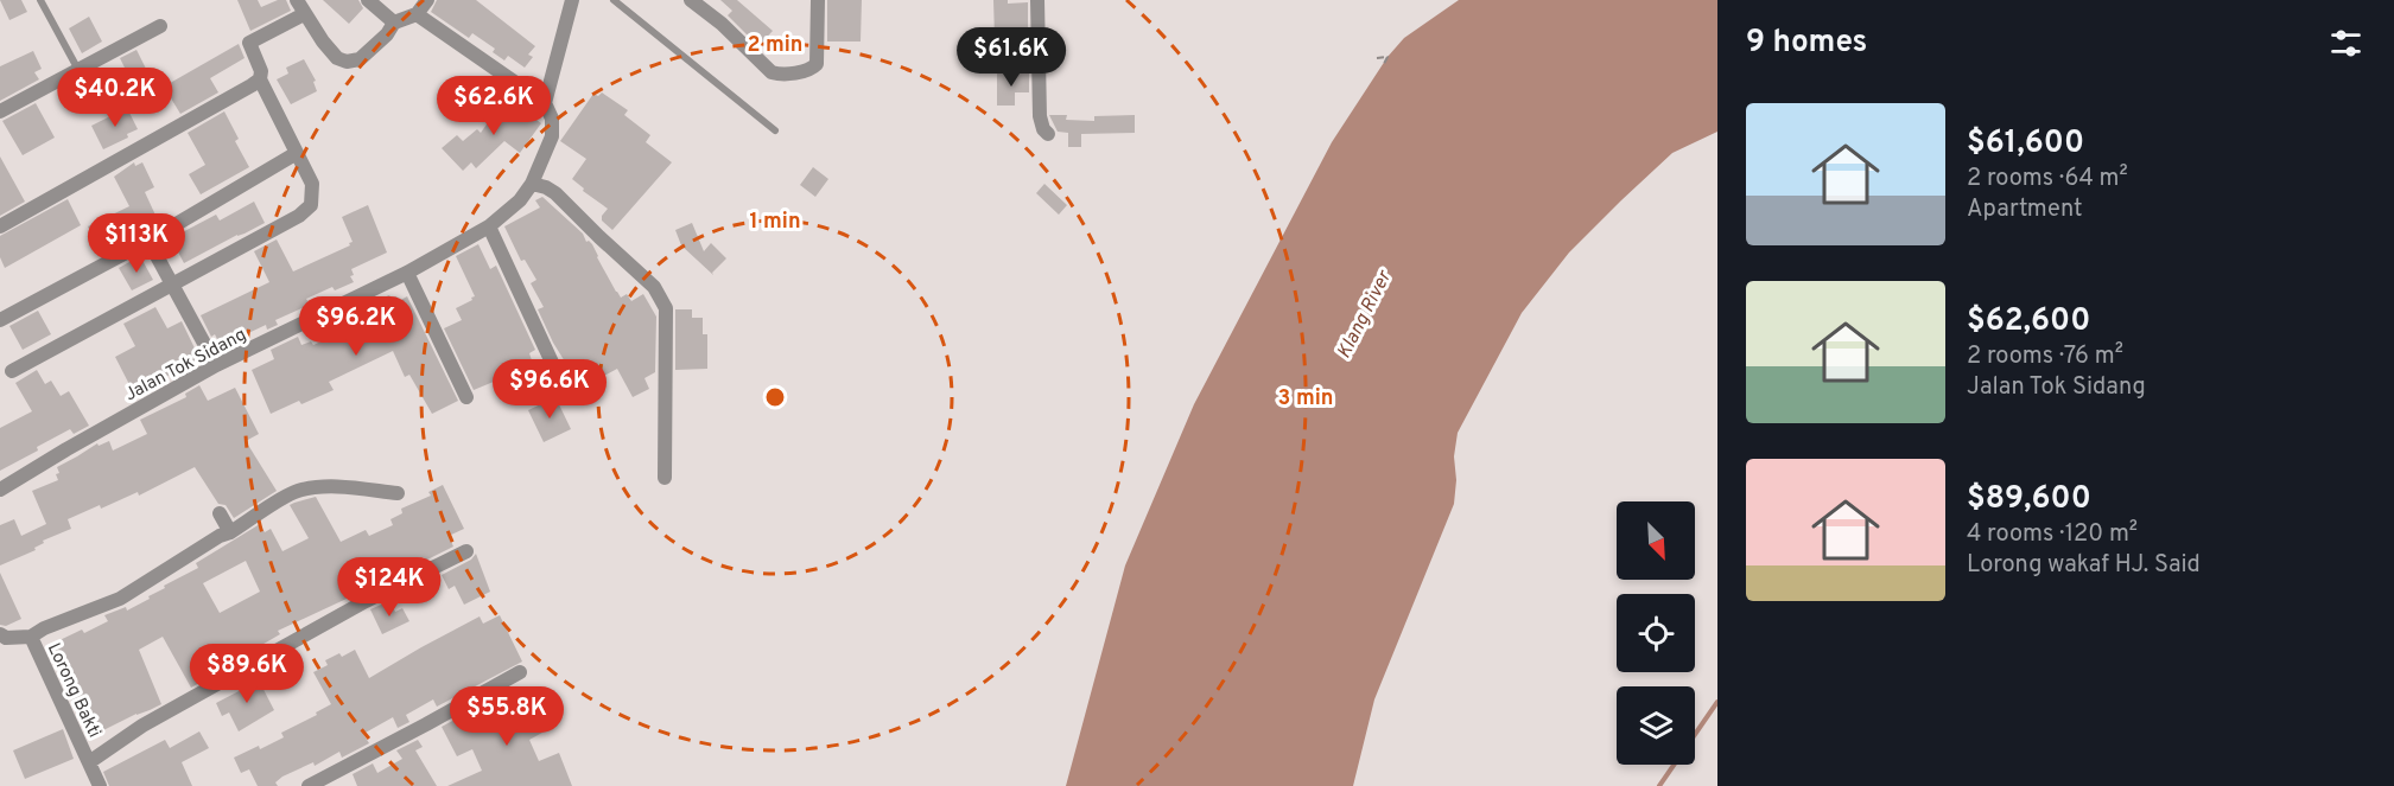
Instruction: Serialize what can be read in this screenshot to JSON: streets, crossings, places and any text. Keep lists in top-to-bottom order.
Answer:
{
  "streets": {
    "street": ["Jalan Tok Sidang", "Lorong Bakti"]
  },
  "water": ["Klang River"],
  "north": "bottom right",
  "page": {
    "heading": "9 homes",
    "price": [
      "$61.6K",
      "$40.2K",
      "$62.6K",
      "$113K",
      "$96.2K",
      "$96.6K",
      "$124K",
      "$89.6K",
      "$55.8K"
    ],
    "list": [
      {
        "name": "$61,600",
        "note": "2 rooms · 64 m² · Apartment"
      },
      {
        "name": "$62,600",
        "note": "2 rooms · 76 m² · Jalan Tok Sidang"
      },
      {
        "name": "$89,600",
        "note": "4 rooms · 120 m² · Lorong wakaf HJ. Said"
      }
    ]
  },
  "rings": ["2 min", "1 min", "3 min"]
}
